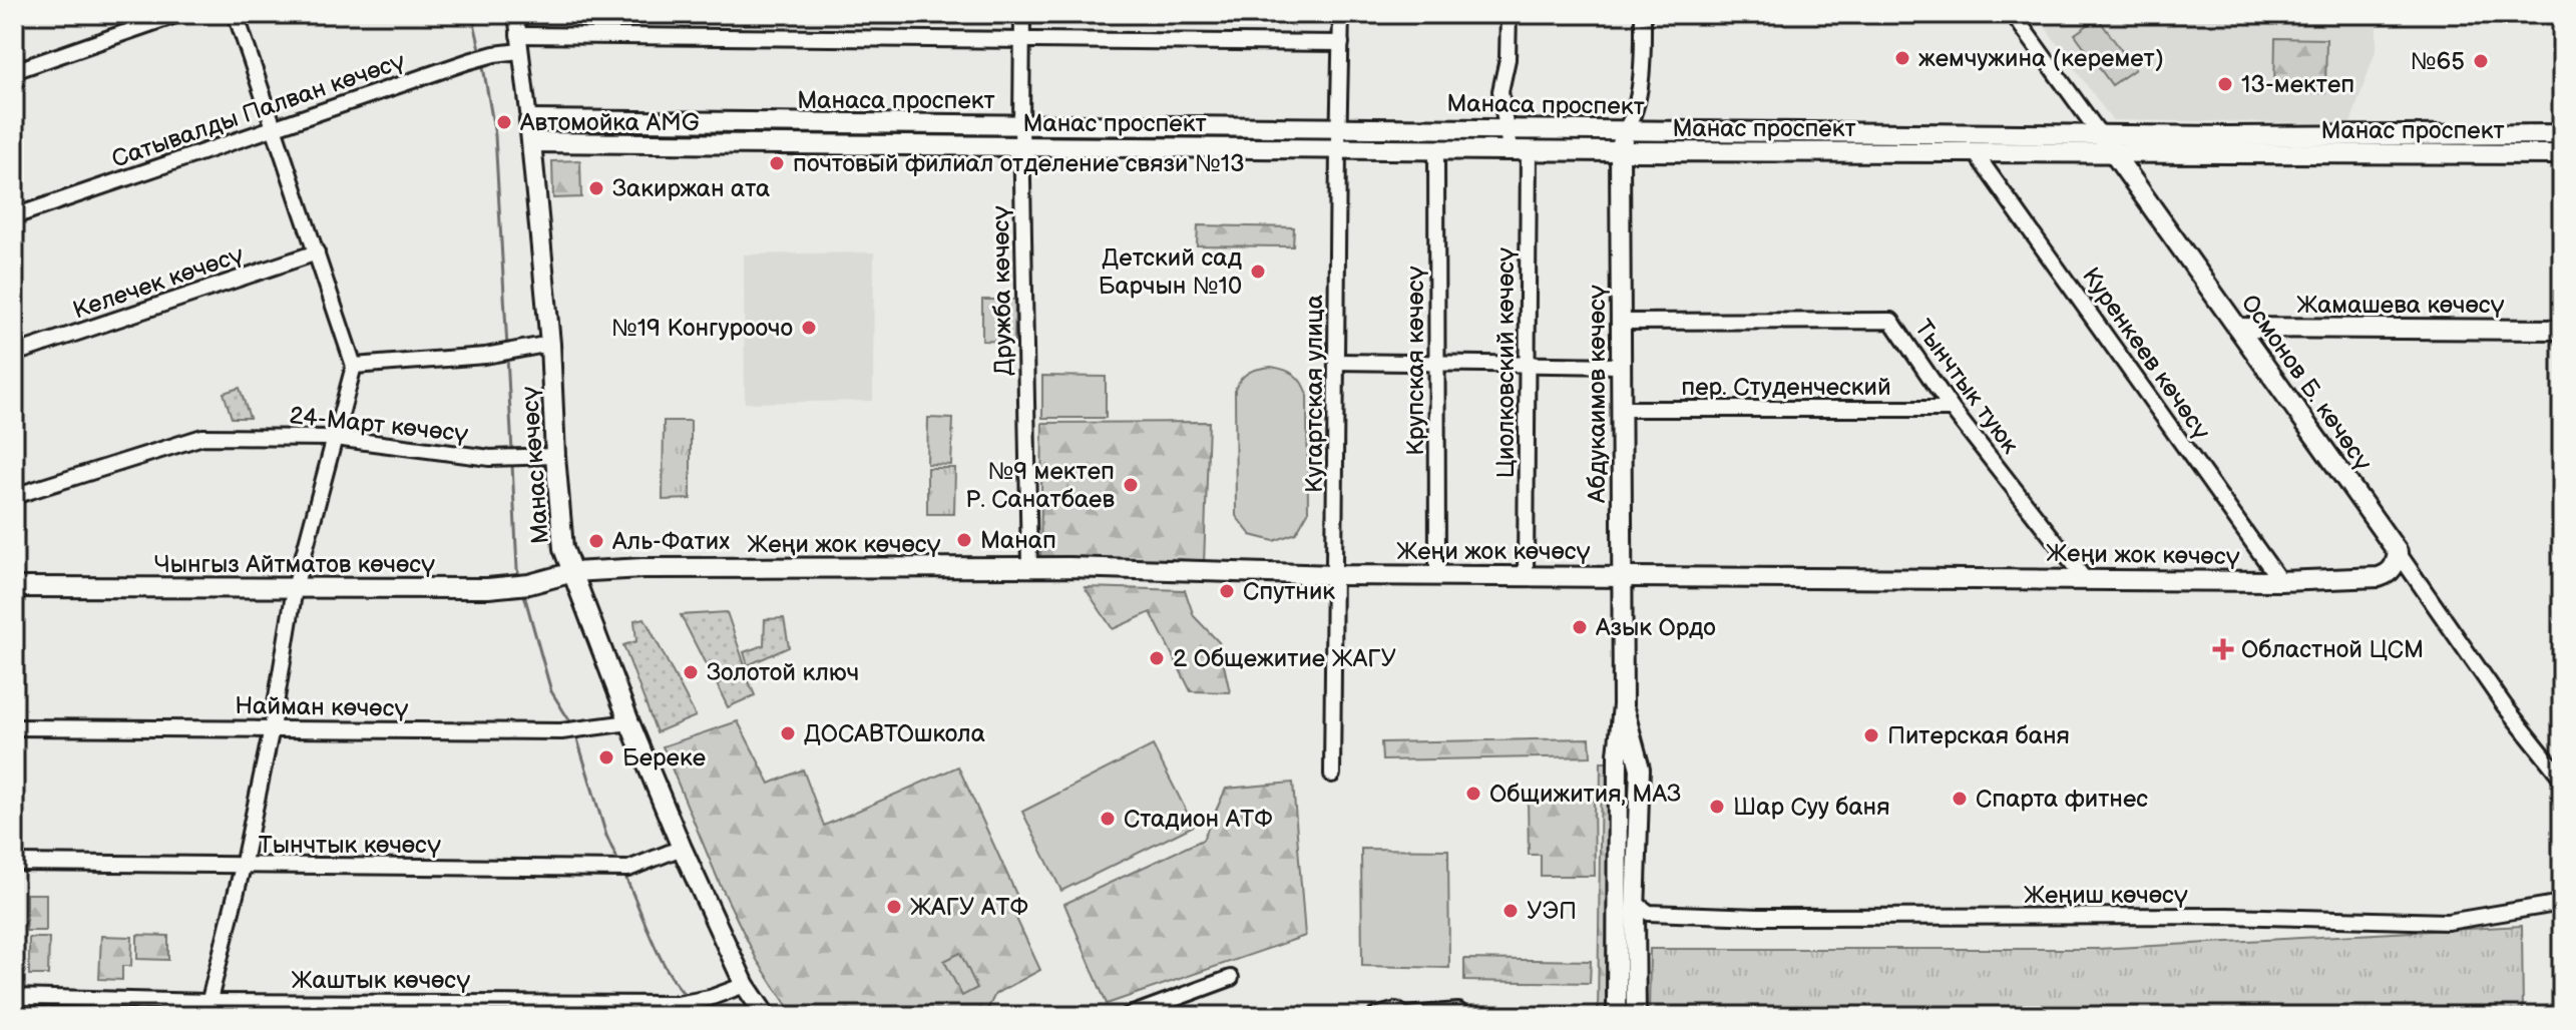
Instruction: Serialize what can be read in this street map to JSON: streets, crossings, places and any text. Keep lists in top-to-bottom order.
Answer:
{
  "streets": {
    "main road": [
      "Манаса проспект",
      "Манас проспект",
      "Жамашева көчөсү",
      "Осмонов Б. көчөсү",
      "Абдукаимов көчөсү",
      "Манас көчөсү",
      "Жеңи жок көчөсү",
      "Чынгыз Айтматов көчөсү"
    ],
    "street": [
      "Сатывалды Палван көчөсү",
      "Келечек көчөсү",
      "Дружба көчөсү",
      "Куренкеев көчөсү",
      "Крупская көчөсү",
      "Циолковский көчөсү",
      "пер. Студенческий",
      "Тынчтык туюк",
      "Кугартская улица",
      "24-Март көчөсү",
      "Найман көчөсү",
      "Тынчтык көчөсү",
      "Жеңиш көчөсү",
      "Жаштык көчөсү"
    ]
  },
  "crossings": [
    ["Манаса проспект", "Манас проспект"],
    ["Манаса проспект", "Дружба көчөсү"],
    ["Манаса проспект", "Циолковский көчөсү"],
    ["Манаса проспект", "Осмонов Б. көчөсү"],
    ["Манаса проспект", "Кугартская улица"],
    ["Манаса проспект", "Абдукаимов көчөсү"],
    ["Манаса проспект", "Манас көчөсү"],
    ["Сатывалды Палван көчөсү", "Манас көчөсү"],
    ["Манас проспект", "Дружба көчөсү"],
    ["Манас проспект", "Куренкеев көчөсү"],
    ["Манас проспект", "Крупская көчөсү"],
    ["Манас проспект", "Циолковский көчөсү"],
    ["Манас проспект", "Осмонов Б. көчөсү"],
    ["Манас проспект", "Кугартская улица"],
    ["Манас проспект", "Абдукаимов көчөсү"],
    ["Манас проспект", "Манас көчөсү"],
    ["Дружба көчөсү", "Жеңи жок көчөсү"],
    ["Жамашева көчөсү", "Осмонов Б. көчөсү"],
    ["Куренкеев көчөсү", "Жеңи жок көчөсү"],
    ["Крупская көчөсү", "Жеңи жок көчөсү"],
    ["Циолковский көчөсү", "Жеңи жок көчөсү"],
    ["Осмонов Б. көчөсү", "Жеңи жок көчөсү"],
    ["пер. Студенческий", "Тынчтык туюк"],
    ["пер. Студенческий", "Абдукаимов көчөсү"],
    ["Тынчтык туюк", "Абдукаимов көчөсү"],
    ["Тынчтык туюк", "Жеңи жок көчөсү"],
    ["Кугартская улица", "Жеңи жок көчөсү"],
    ["Абдукаимов көчөсү", "Жеңи жок көчөсү"],
    ["Абдукаимов көчөсү", "Жеңиш көчөсү"],
    ["24-Март көчөсү", "Манас көчөсү"],
    ["Манас көчөсү", "Жеңи жок көчөсү"],
    ["Манас көчөсү", "Чынгыз Айтматов көчөсү"],
    ["Манас көчөсү", "Найман көчөсү"],
    ["Манас көчөсү", "Тынчтык көчөсү"],
    ["Манас көчөсү", "Жаштык көчөсү"],
    ["Жеңи жок көчөсү", "Чынгыз Айтматов көчөсү"]
  ],
  "places": {
    "other": [
      "жемчужина (керемет)",
      "№65",
      "13-мектеп",
      "Автомойка AMG",
      "почтовый филиал отделение связи №13",
      "Закиржан ата",
      "Детский сад Барчын №10",
      "№19 Конгуроочо",
      "№9 мектеп Р. Санатбаев",
      "Манап",
      "Аль-Фатих",
      "Спутник",
      "Азык Ордо",
      "2 Общежитие ЖАГУ",
      "Золотой ключ",
      "ДОСАВТОшкола",
      "Питерская баня",
      "Береке",
      "Общижития, МАЗ",
      "Спарта фитнес",
      "Шар Суу баня",
      "Стадион АТФ",
      "ЖАГУ АТФ",
      "УЭП"
    ],
    "health": ["Областной ЦСМ"]
  }
}
